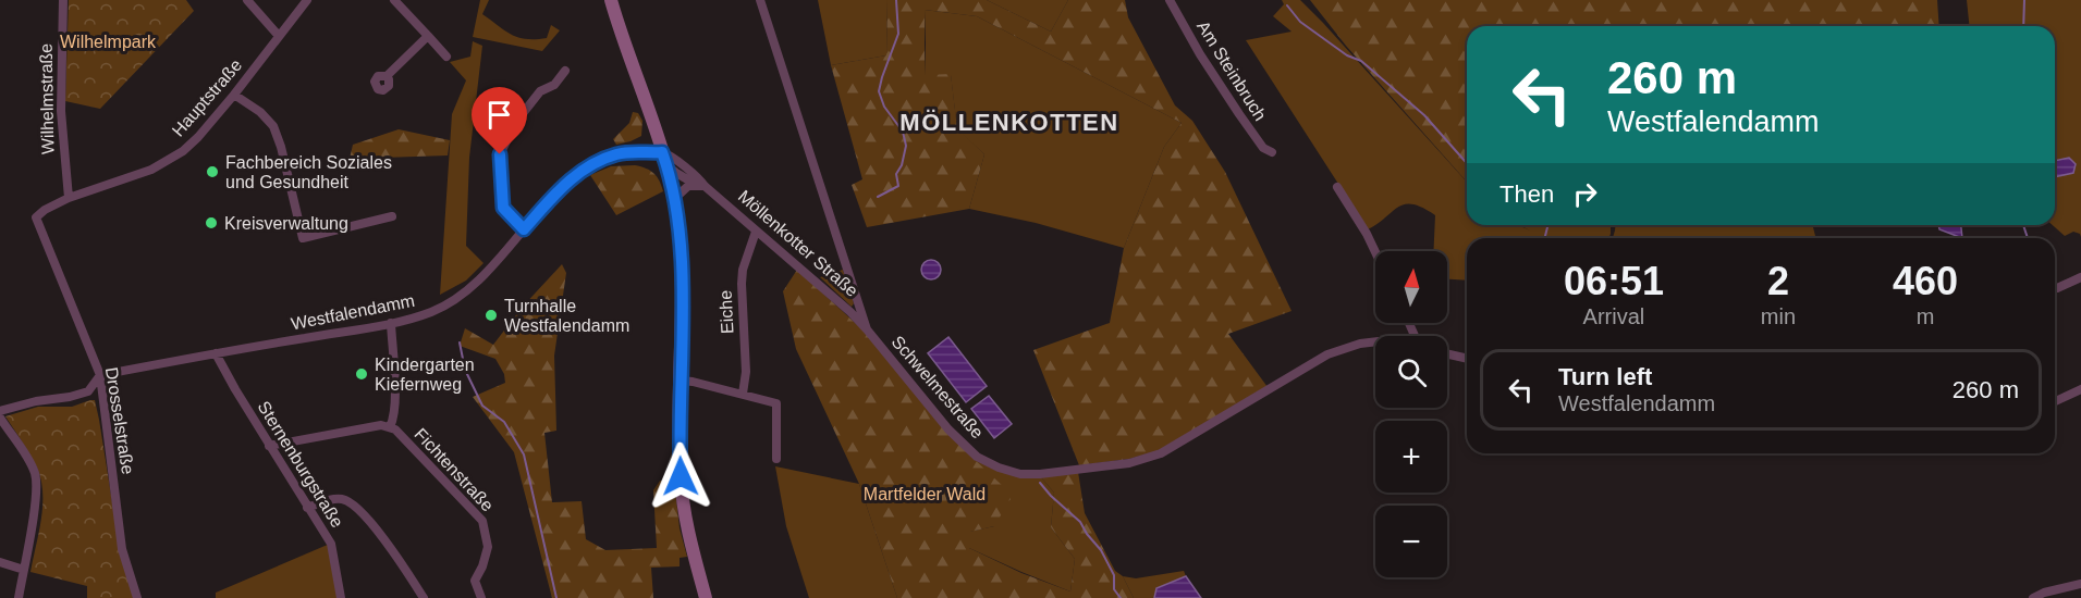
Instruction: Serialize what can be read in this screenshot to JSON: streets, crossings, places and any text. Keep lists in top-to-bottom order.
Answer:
{
  "streets": {
    "street": [
      "Am Steinbruch",
      "Hauptstraße",
      "Wilhelmstraße",
      "Möllenkotter Straße",
      "Westfalendamm",
      "Eiche",
      "Schwelmestraße",
      "Drosselstraße",
      "Sternenburgstraße",
      "Fichtenstraße"
    ]
  },
  "crossings": [
    ["Hauptstraße", "Wilhelmstraße"],
    ["Hauptstraße", "Drosselstraße"],
    ["Möllenkotter Straße", "Westfalendamm"],
    ["Möllenkotter Straße", "Eiche"],
    ["Möllenkotter Straße", "Schwelmestraße"],
    ["Westfalendamm", "Drosselstraße"],
    ["Westfalendamm", "Sternenburgstraße"],
    ["Sternenburgstraße", "Fichtenstraße"]
  ],
  "districts": ["MÖLLENKOTTEN"],
  "parks": ["Wilhelmpark", "Martfelder Wald"],
  "places": [
    "Fachbereich Soziales und Gesundheit",
    "Kreisverwaltung",
    "Turnhalle Westfalendamm",
    "Kindergarten Kiefernweg"
  ],
  "north": "top",
  "page": {
    "turn": ["260 m", "Westfalendamm"],
    "then": "Then",
    "eta": [
      "06:51",
      "Arrival",
      "2",
      "min",
      "460",
      "m"
    ],
    "map_buttons": ["+", "−"],
    "list": [
      {
        "name": "Turn left",
        "note": "Westfalendamm",
        "value": "260 m"
      }
    ]
  }
}
